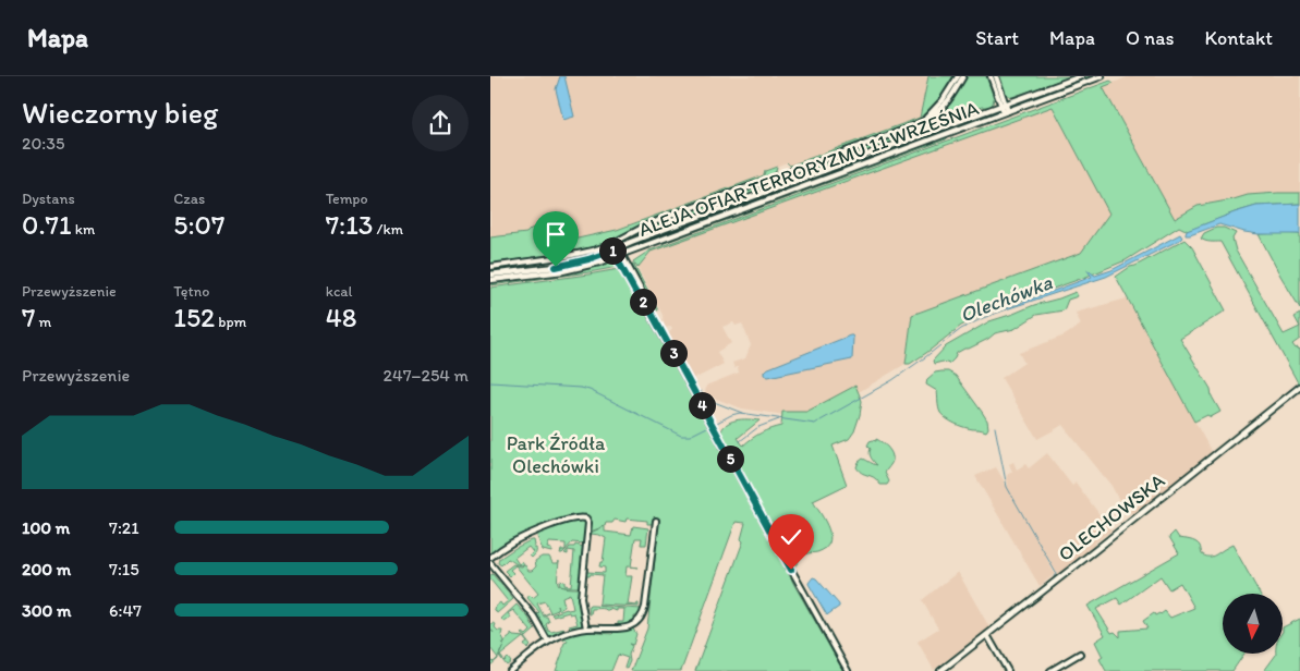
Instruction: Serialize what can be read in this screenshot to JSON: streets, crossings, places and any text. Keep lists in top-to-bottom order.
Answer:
{
  "streets": {
    "street": ["ALEJA OFIAR TERRORYZMU 11 WRZEŚNIA", "OLECHOWSKA"]
  },
  "water": ["Olechówka"],
  "parks": ["Park Źródła Olechówki"],
  "north": "bottom",
  "page": {
    "header": "Mapa",
    "nav": [
      "Start",
      "Mapa",
      "O nas",
      "Kontakt"
    ],
    "heading": ["Wieczorny bieg", "20:35"],
    "stats": [
      ["Dystans", "0.71 km"],
      ["Czas", "5:07"],
      ["Tempo", "7:13 /km"],
      ["Przewyższenie", "7 m"],
      ["Tętno", "152 bpm"],
      ["kcal", "48"]
    ],
    "pins": [
      "1",
      "2",
      "3",
      "4",
      "5"
    ],
    "chart": ["Przewyższenie", "247–254 m"],
    "list": [
      {
        "name": "100 m",
        "note": "7:21"
      },
      {
        "name": "200 m",
        "note": "7:15"
      },
      {
        "name": "300 m",
        "note": "6:47"
      }
    ]
  }
}
